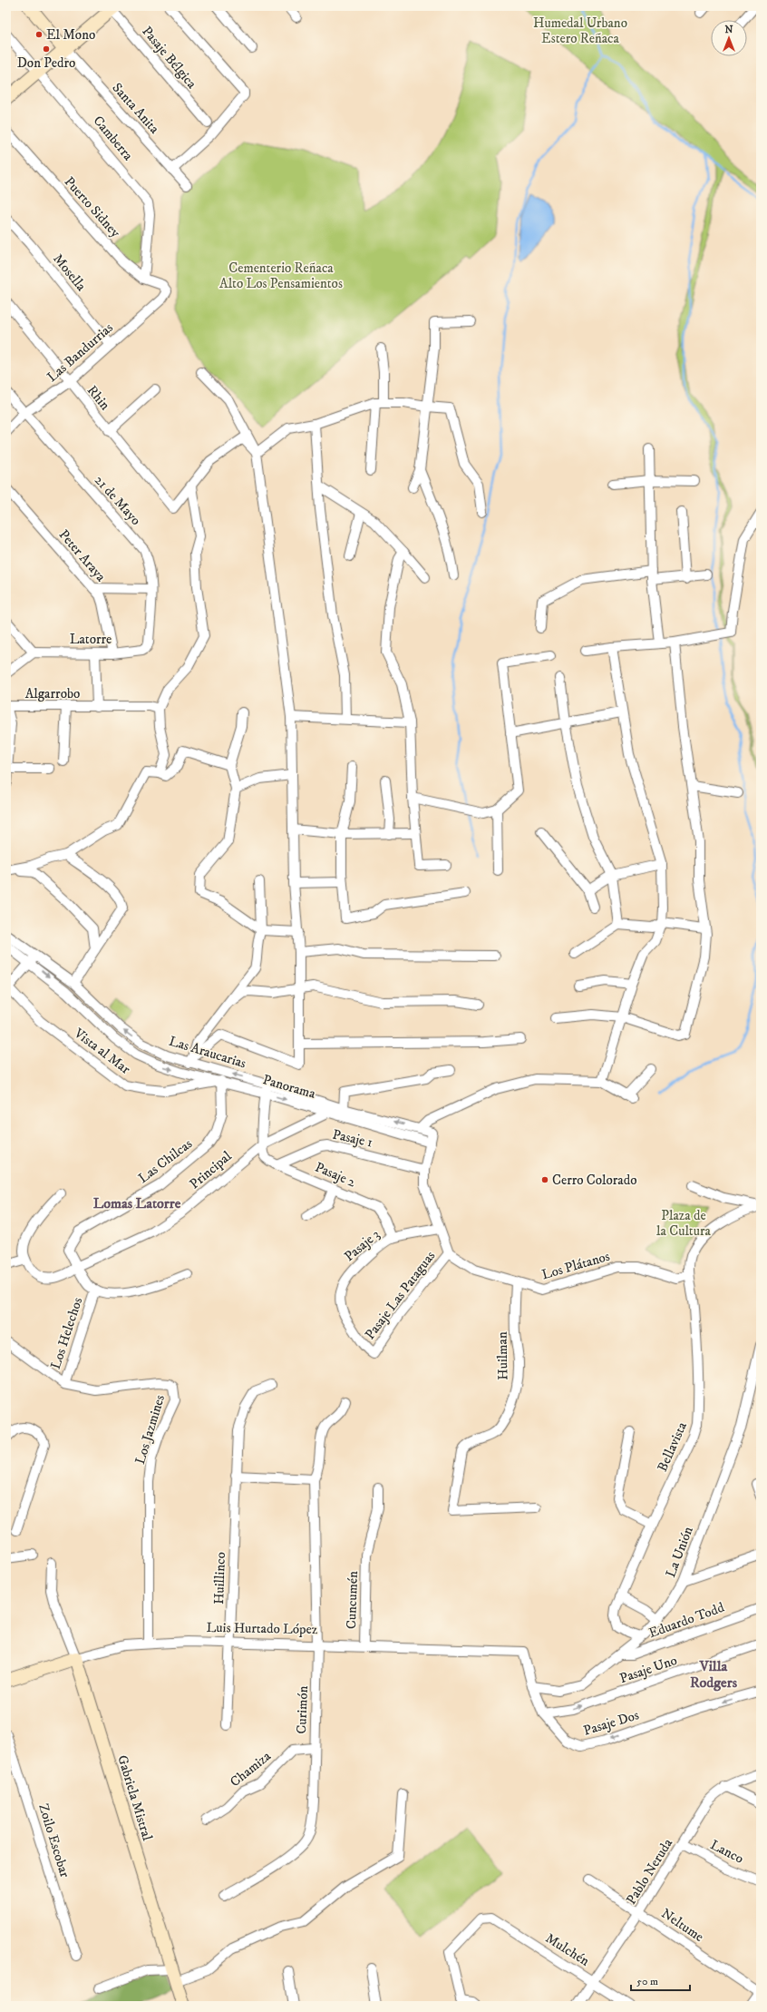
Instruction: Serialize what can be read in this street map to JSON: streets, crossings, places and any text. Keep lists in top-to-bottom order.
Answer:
{
  "streets": {
    "street": [
      "Pasaje Bélgica",
      "Santa Anita",
      "Camberra",
      "Puerto Sidney",
      "Mosella",
      "Las Bandurrias",
      "Rhin",
      "21 de Mayo",
      "Peter Araya",
      "Latorre",
      "Algarrobo",
      "Vista al Mar",
      "Las Araucarias",
      "Panorama",
      "Pasaje 1",
      "Las Chilcas",
      "Principal",
      "Pasaje 2",
      "Pasaje 3",
      "Los Plátanos",
      "Pasaje Las Pataguas",
      "Los Helechos",
      "Huilman",
      "Los Jazmines",
      "Bellavista",
      "La Unión",
      "Huillinco",
      "Cuncumén",
      "Eduardo Todd",
      "Luis Hurtado López",
      "Pasaje Uno",
      "Curimón",
      "Pasaje Dos",
      "Chamiza",
      "Gabriela Mistral",
      "Zoilo Escobar",
      "Lanco",
      "Pablo Neruda",
      "Neltume",
      "Mulchén"
    ]
  },
  "crossings": [
    ["Camberra", "Puerto Sidney"],
    ["Puerto Sidney", "Las Bandurrias"],
    ["Mosella", "Las Bandurrias"],
    ["Las Bandurrias", "Rhin"],
    ["Las Bandurrias", "21 de Mayo"],
    ["21 de Mayo", "Latorre"],
    ["Peter Araya", "Latorre"],
    ["Vista al Mar", "Panorama"],
    ["Vista al Mar", "Las Chilcas"],
    ["Las Araucarias", "Panorama"],
    ["Panorama", "Las Chilcas"],
    ["Panorama", "Principal"],
    ["Pasaje 1", "Pasaje 2"],
    ["Las Chilcas", "Principal"],
    ["Principal", "Pasaje 2"],
    ["Pasaje 2", "Pasaje 3"],
    ["Pasaje 3", "Pasaje Las Pataguas"],
    ["Los Plátanos", "Pasaje Las Pataguas"],
    ["Los Plátanos", "Huilman"],
    ["Los Plátanos", "Bellavista"],
    ["Los Helechos", "Los Jazmines"],
    ["Los Jazmines", "Luis Hurtado López"],
    ["Bellavista", "La Unión"],
    ["La Unión", "Eduardo Todd"],
    ["La Unión", "Pasaje Dos"],
    ["Huillinco", "Luis Hurtado López"],
    ["Cuncumén", "Luis Hurtado López"],
    ["Luis Hurtado López", "Curimón"],
    ["Luis Hurtado López", "Pasaje Dos"],
    ["Luis Hurtado López", "Gabriela Mistral"],
    ["Pasaje Uno", "Pasaje Dos"],
    ["Curimón", "Chamiza"],
    ["Lanco", "Pablo Neruda"],
    ["Pablo Neruda", "Neltume"],
    ["Pablo Neruda", "Mulchén"]
  ],
  "one_way": [
    "Las Araucarias",
    "Panorama",
    "Pasaje Uno",
    "Pasaje Dos"
  ],
  "districts": ["Lomas Latorre", "Villa Rodgers"],
  "parks": ["Humedal Urbano Estero Reñaca", "Cementerio Reñaca Alto Los Pensamientos", "Plaza de la Cultura"],
  "places": ["El Mono", "Don Pedro", "Cerro Colorado"],
  "scale_bar": "50 m",
  "north": "top"
}
